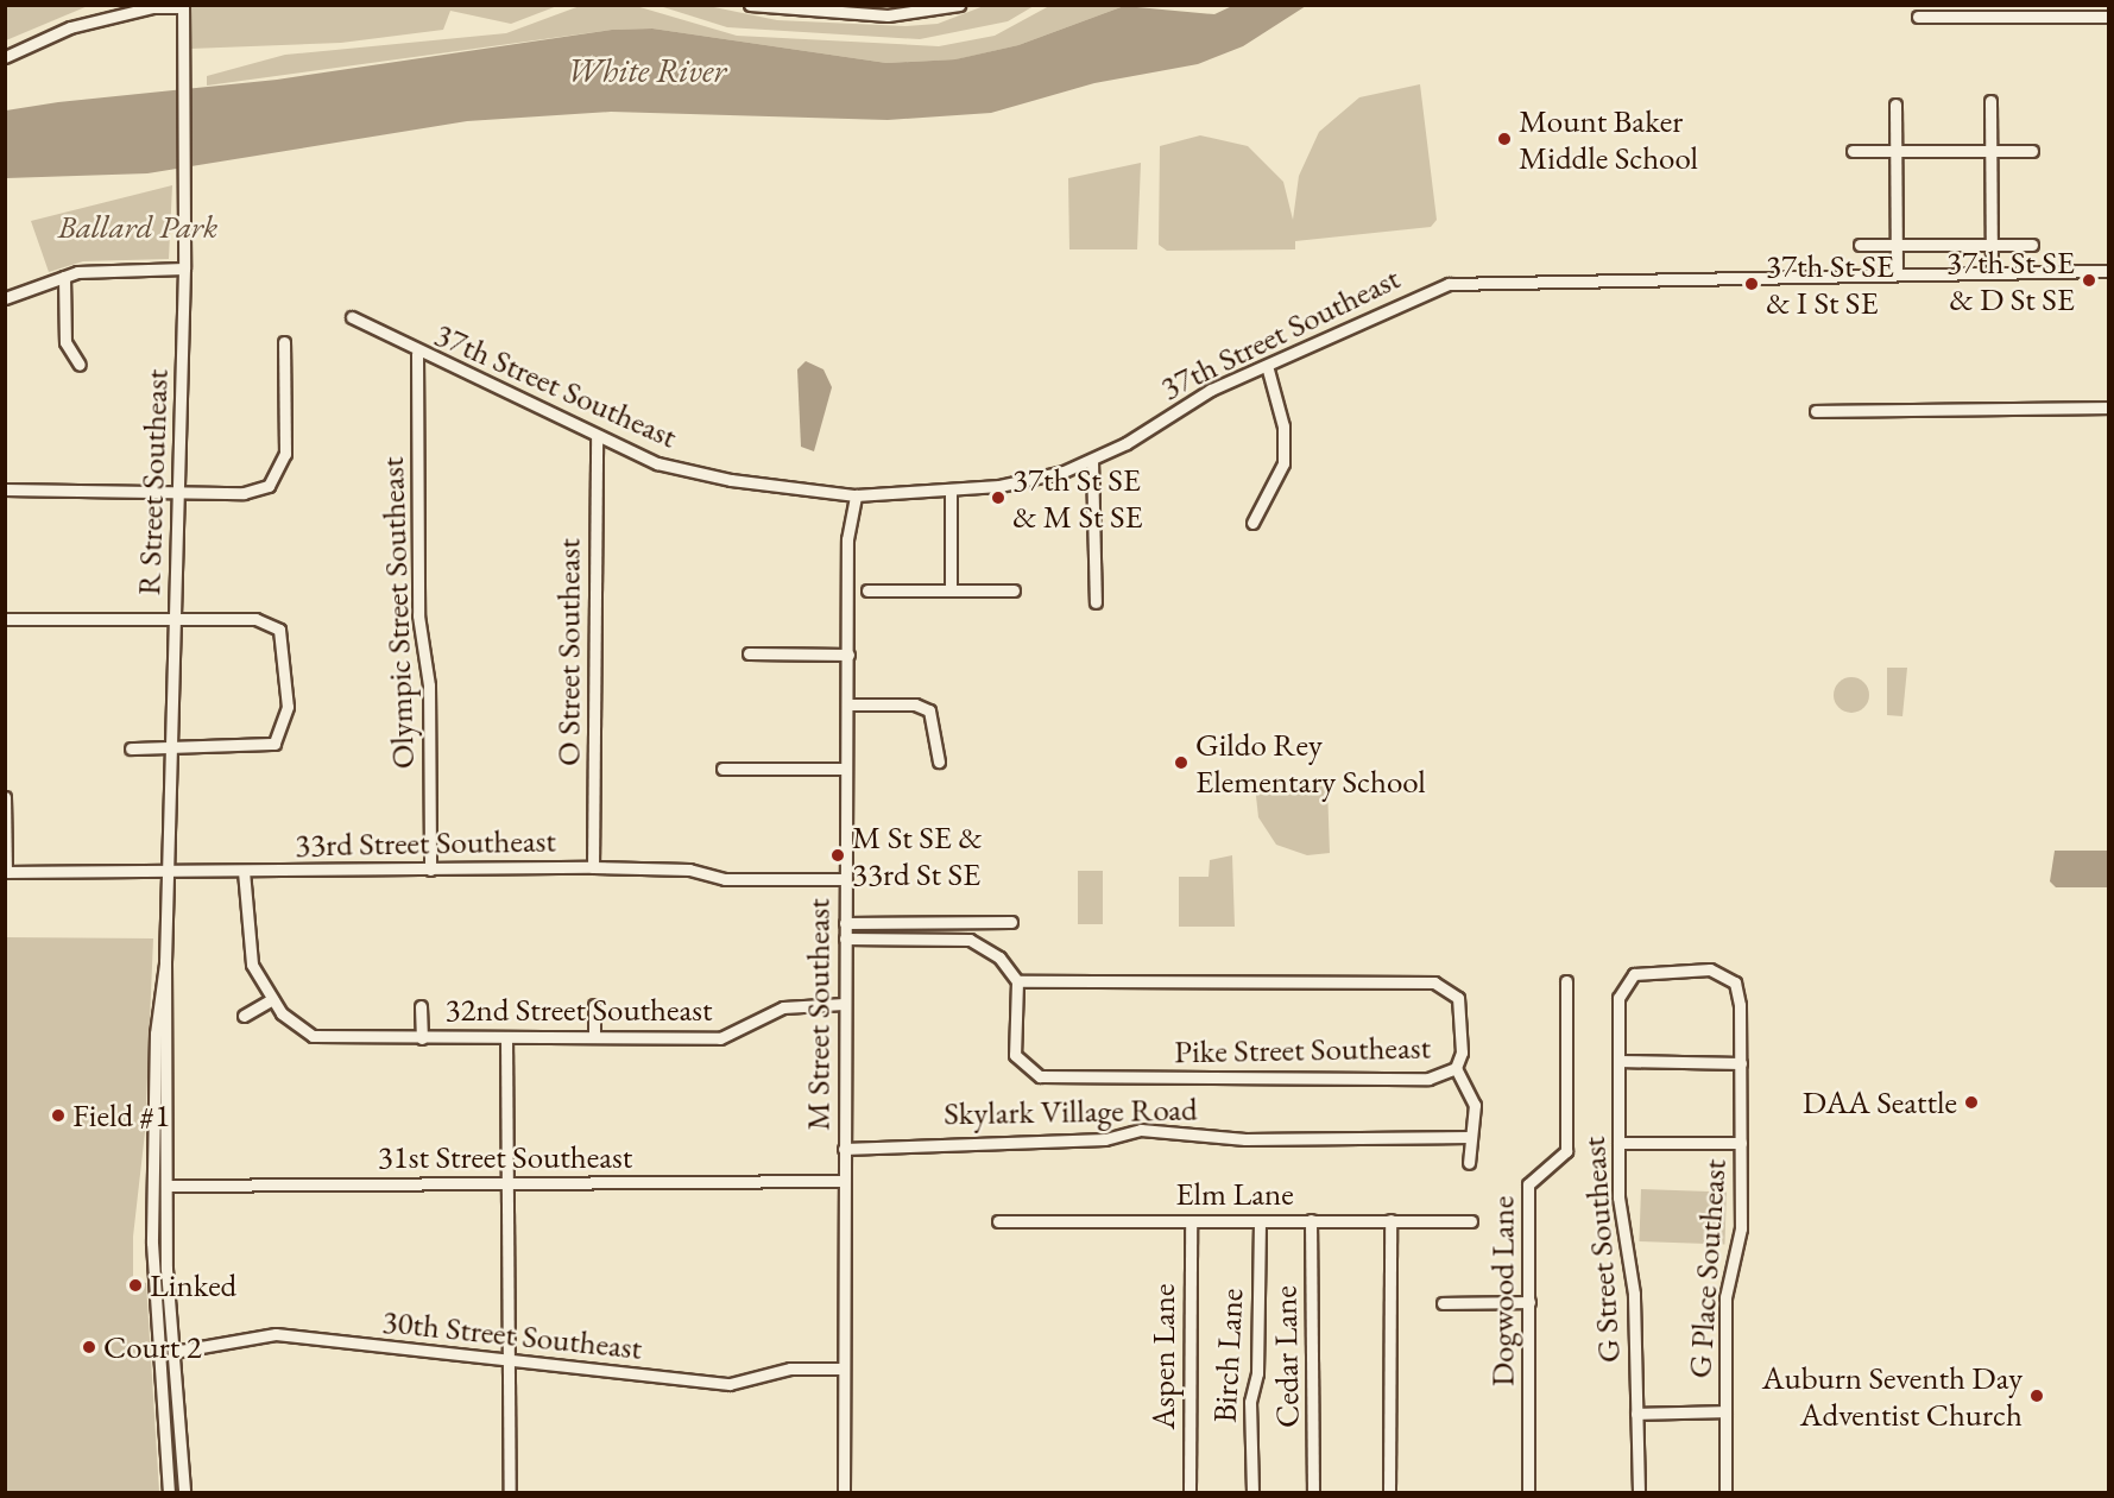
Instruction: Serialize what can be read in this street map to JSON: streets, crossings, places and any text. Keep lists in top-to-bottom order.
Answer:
{
  "streets": {
    "street": [
      "37th Street Southeast",
      "R Street Southeast",
      "Olympic Street Southeast",
      "O Street Southeast",
      "33rd Street Southeast",
      "32nd Street Southeast",
      "M Street Southeast",
      "Pike Street Southeast",
      "Skylark Village Road",
      "31st Street Southeast",
      "Elm Lane",
      "G Street Southeast",
      "G Place Southeast",
      "Dogwood Lane",
      "30th Street Southeast",
      "Birch Lane",
      "Aspen Lane",
      "Cedar Lane"
    ]
  },
  "crossings": [
    ["37th Street Southeast", "Olympic Street Southeast"],
    ["37th Street Southeast", "O Street Southeast"],
    ["37th Street Southeast", "M Street Southeast"],
    ["R Street Southeast", "33rd Street Southeast"],
    ["R Street Southeast", "31st Street Southeast"],
    ["R Street Southeast", "30th Street Southeast"],
    ["Olympic Street Southeast", "33rd Street Southeast"],
    ["O Street Southeast", "33rd Street Southeast"],
    ["33rd Street Southeast", "M Street Southeast"],
    ["32nd Street Southeast", "M Street Southeast"],
    ["M Street Southeast", "Skylark Village Road"],
    ["M Street Southeast", "31st Street Southeast"],
    ["M Street Southeast", "30th Street Southeast"],
    ["Elm Lane", "Birch Lane"],
    ["Elm Lane", "Aspen Lane"],
    ["Elm Lane", "Cedar Lane"],
    ["G Street Southeast", "G Place Southeast"]
  ],
  "water": ["White River"],
  "parks": ["Ballard Park"],
  "places": [
    "Mount Baker Middle School",
    "37th St SE & D St SE",
    "37th St SE & I St SE",
    "37th St SE & M St SE",
    "Gildo Rey Elementary School",
    "M St SE & 33rd St SE",
    "DAA Seattle",
    "Field #1",
    "Linked",
    "Court 2",
    "Auburn Seventh Day Adventist Church"
  ]
}
